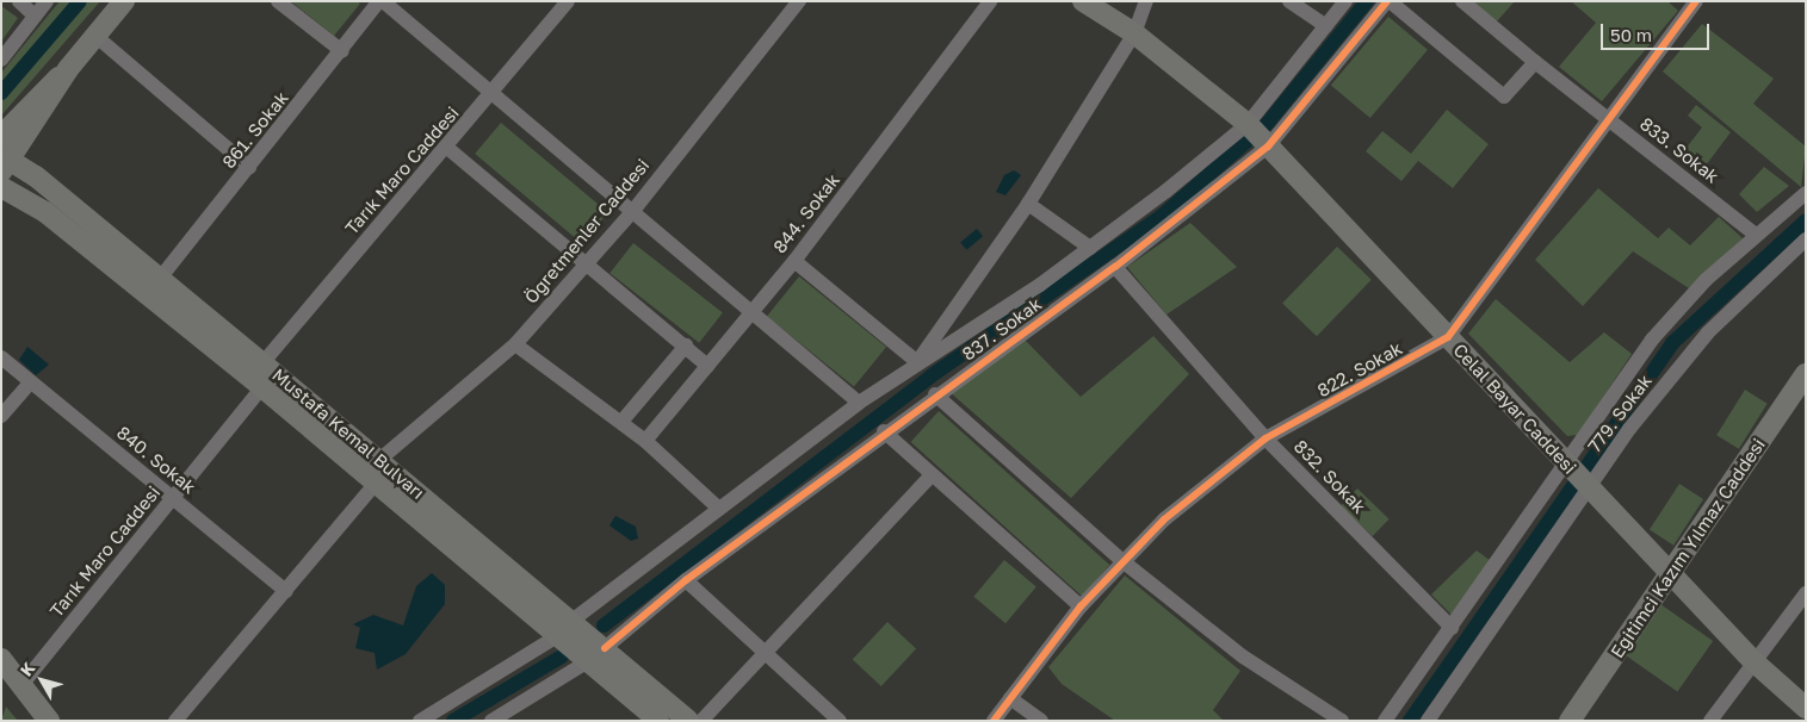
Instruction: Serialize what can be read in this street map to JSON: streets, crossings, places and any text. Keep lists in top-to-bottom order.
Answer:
{
  "streets": {
    "main road": ["Celal Bayar Caddesi", "Mustafa Kemal Bulvarı", "Eğitimci Kazım Yılmaz Caddesi"],
    "street": [
      "861. Sokak",
      "833. Sokak",
      "Tarık Maro Caddesi",
      "844. Sokak",
      "Öğretmenler Caddesi",
      "837. Sokak",
      "822. Sokak",
      "779. Sokak",
      "840. Sokak",
      "832. Sokak"
    ]
  },
  "crossings": [
    ["861. Sokak", "Mustafa Kemal Bulvarı"],
    ["833. Sokak", "822. Sokak"],
    ["Tarık Maro Caddesi", "Mustafa Kemal Bulvarı"],
    ["Tarık Maro Caddesi", "840. Sokak"],
    ["Öğretmenler Caddesi", "Mustafa Kemal Bulvarı"],
    ["837. Sokak", "Celal Bayar Caddesi"],
    ["837. Sokak", "Mustafa Kemal Bulvarı"],
    ["837. Sokak", "832. Sokak"],
    ["822. Sokak", "Celal Bayar Caddesi"],
    ["822. Sokak", "832. Sokak"],
    ["Celal Bayar Caddesi", "779. Sokak"],
    ["Celal Bayar Caddesi", "Eğitimci Kazım Yılmaz Caddesi"]
  ],
  "scale_bar": "50 m",
  "north": "top left"
}
